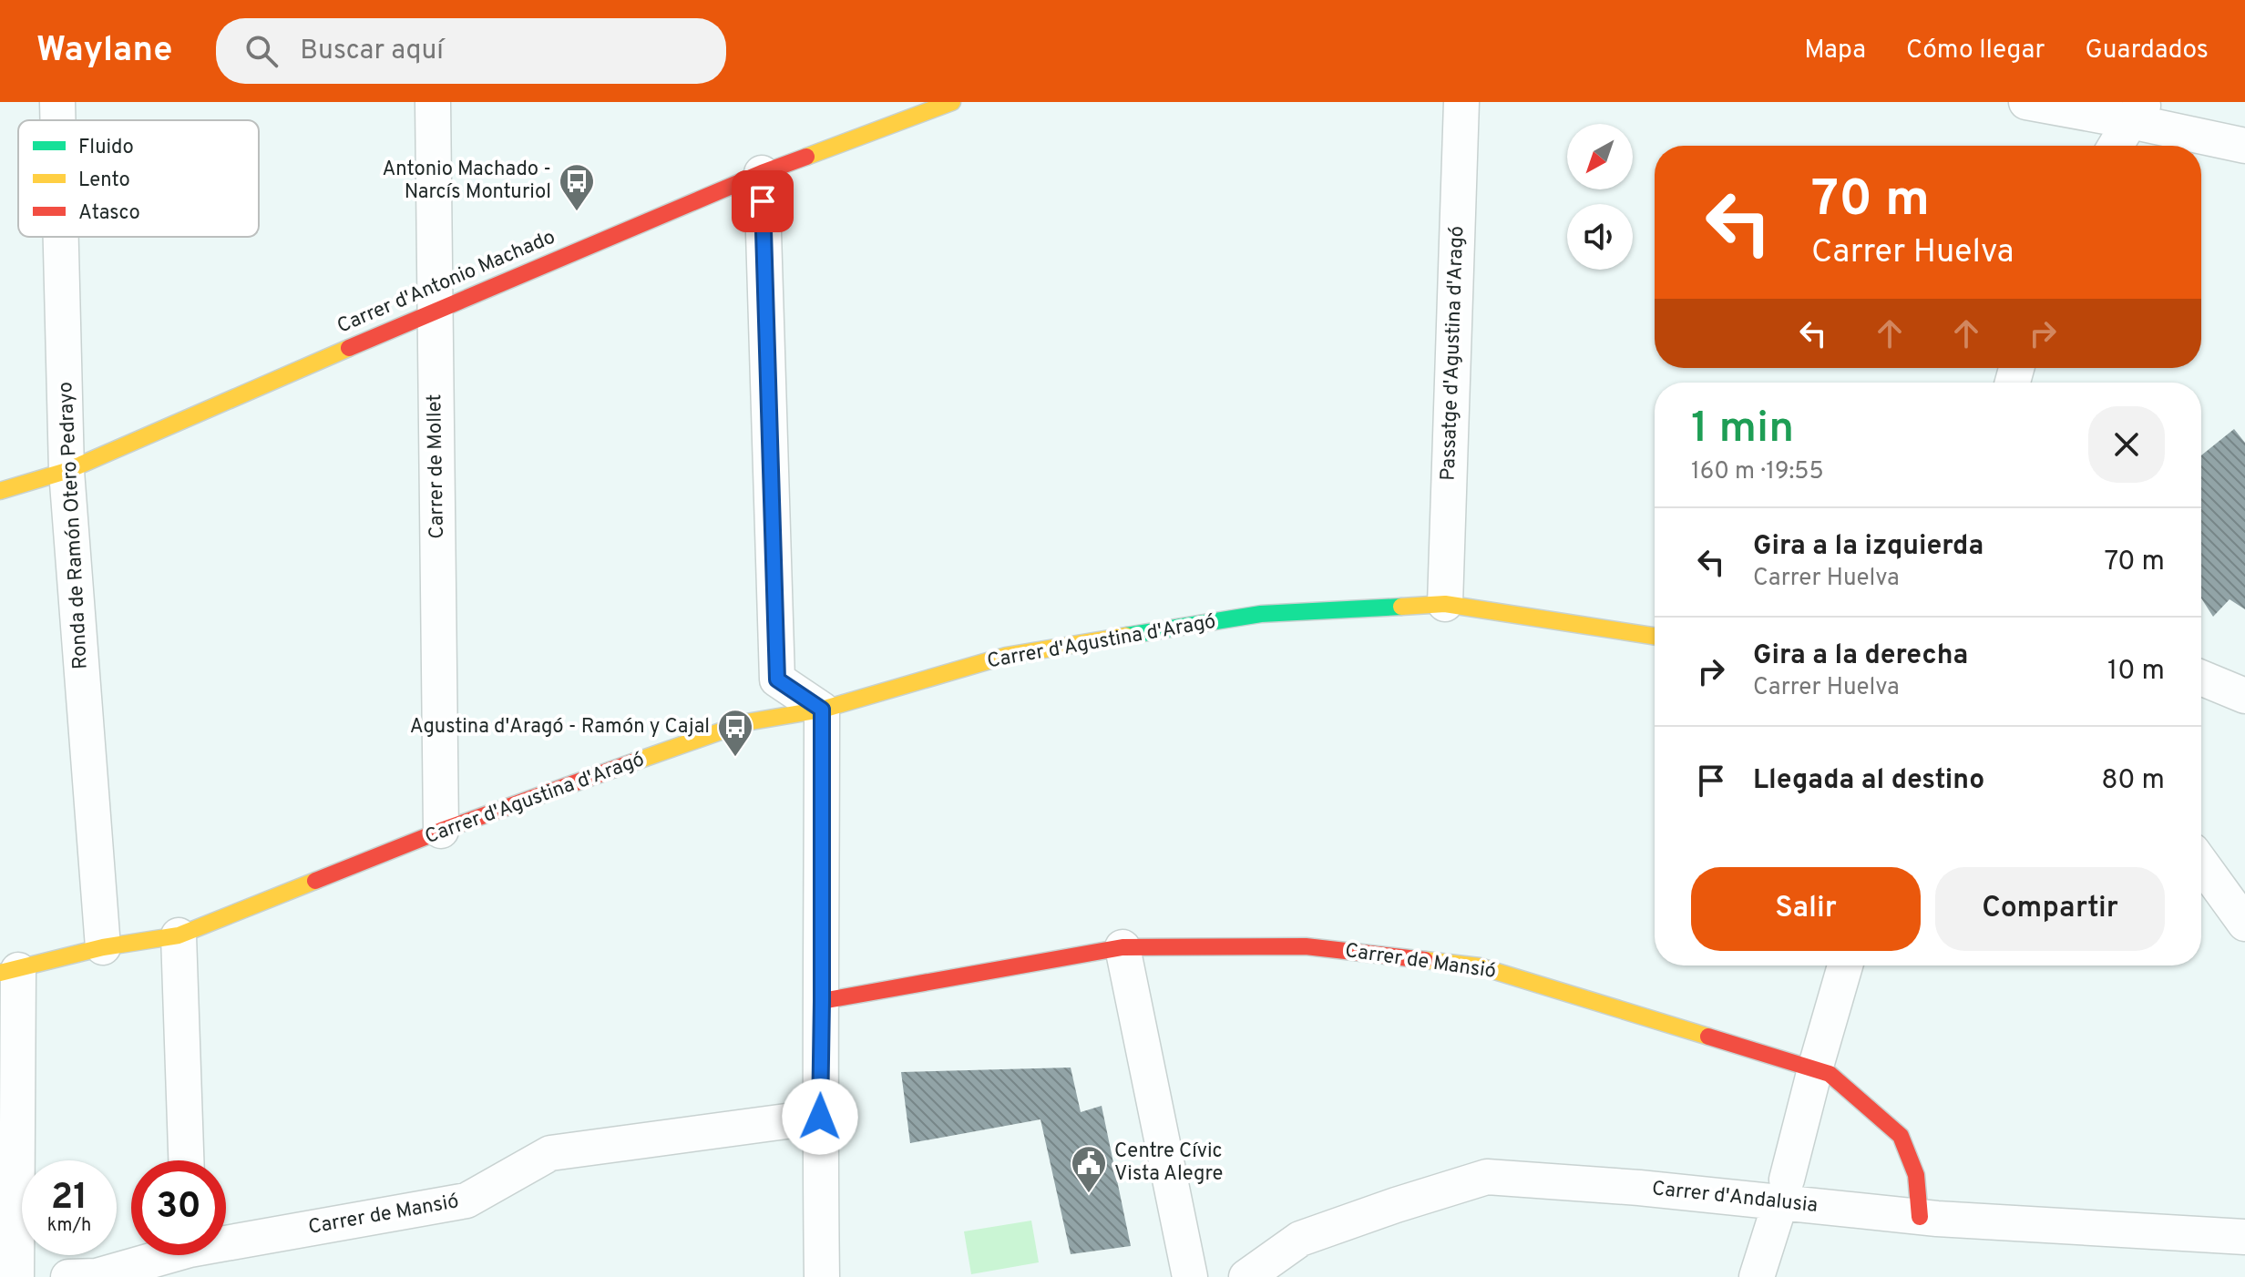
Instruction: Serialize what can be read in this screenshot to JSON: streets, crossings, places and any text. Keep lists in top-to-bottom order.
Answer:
{
  "streets": {
    "street": [
      "Carrer d'Antonio Machado",
      "Passatge d'Agustina d'Aragó",
      "Carrer de Mollet",
      "Ronda de Ramón Otero Pedrayo",
      "Carrer d'Agustina d'Aragó",
      "Carrer de Mansió",
      "Carrer d'Andalusia"
    ]
  },
  "crossings": [
    ["Carrer d'Antonio Machado", "Carrer de Mollet"],
    ["Carrer d'Antonio Machado", "Ronda de Ramón Otero Pedrayo"],
    ["Passatge d'Agustina d'Aragó", "Carrer d'Agustina d'Aragó"],
    ["Carrer de Mollet", "Carrer d'Agustina d'Aragó"],
    ["Ronda de Ramón Otero Pedrayo", "Carrer d'Agustina d'Aragó"],
    ["Carrer de Mansió", "Carrer d'Andalusia"]
  ],
  "places": {
    "bus stop": ["Antonio Machado - Narcís Monturiol", "Agustina d'Aragó - Ramón y Cajal"],
    "public building": ["Centre Cívic Vista Alegre"]
  },
  "legend": ["Fluido", "Lento", "Atasco"],
  "north": "bottom left",
  "page": {
    "header": "Waylane",
    "search": "Buscar aquí",
    "nav": ["Mapa", "Cómo llegar", "Guardados"],
    "turn": ["70 m", "Carrer Huelva"],
    "heading": ["1 min", "160 m · 19:55"],
    "list": [
      {
        "name": "Gira a la izquierda",
        "note": "Carrer Huelva",
        "value": "70 m"
      },
      {
        "name": "Gira a la derecha",
        "note": "Carrer Huelva",
        "value": "10 m"
      },
      {
        "name": "Llegada al destino",
        "value": "80 m"
      }
    ],
    "buttons": ["Salir", "Compartir"],
    "speed": "21 km/h",
    "limit": "30"
  }
}
